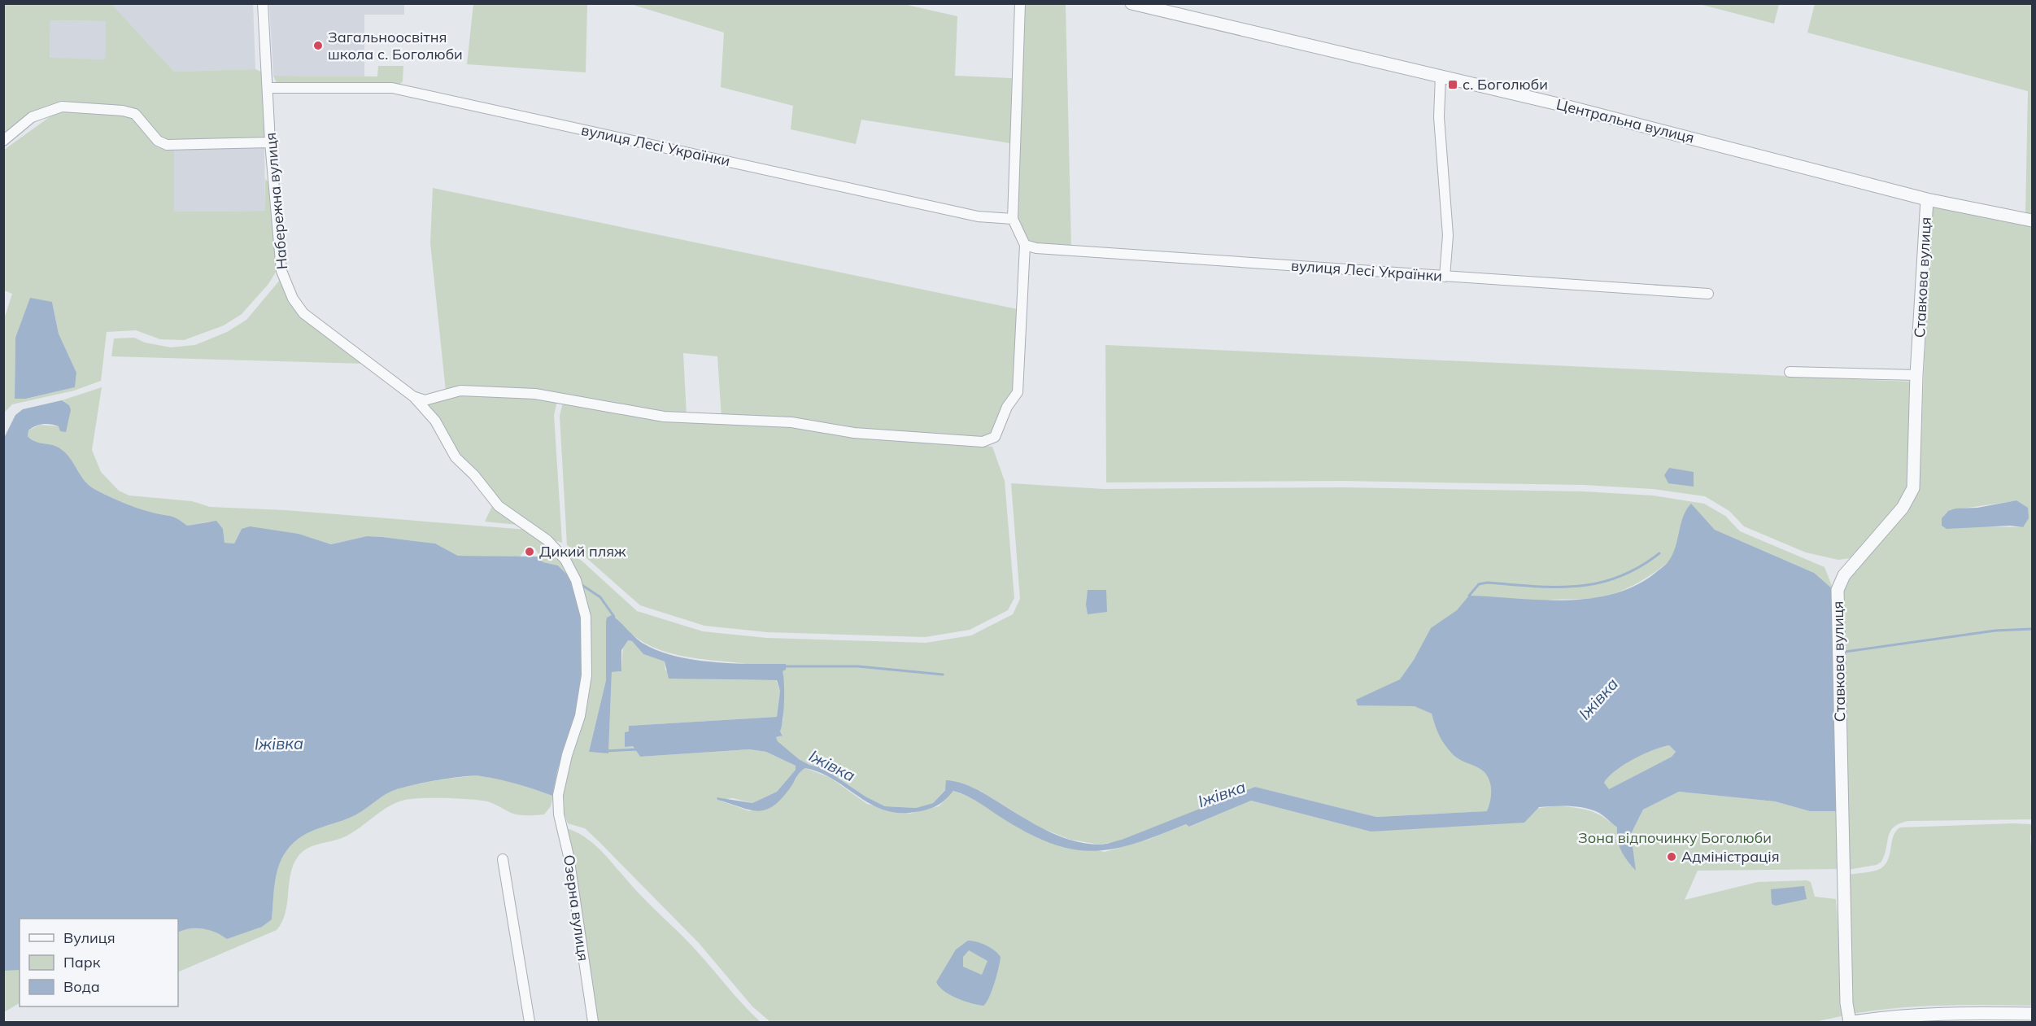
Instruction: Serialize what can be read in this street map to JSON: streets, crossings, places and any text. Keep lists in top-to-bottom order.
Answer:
{
  "streets": {
    "street": [
      "Центральна вулиця",
      "вулиця Лесі Українки",
      "Набережна вулиця",
      "Ставкова вулиця",
      "Озерна вулиця"
    ]
  },
  "crossings": [
    ["Центральна вулиця", "Ставкова вулиця"],
    ["вулиця Лесі Українки", "Набережна вулиця"],
    ["Набережна вулиця", "Озерна вулиця"]
  ],
  "water": ["Іжівка"],
  "parks": ["Зона відпочинку Боголюби"],
  "places": {
    "other": ["Загальноосвітня школа с. Боголюби", "Дикий пляж", "Адміністрація"],
    "transit": ["с. Боголюби"]
  },
  "legend": ["Вулиця", "Парк", "Вода"]
}
